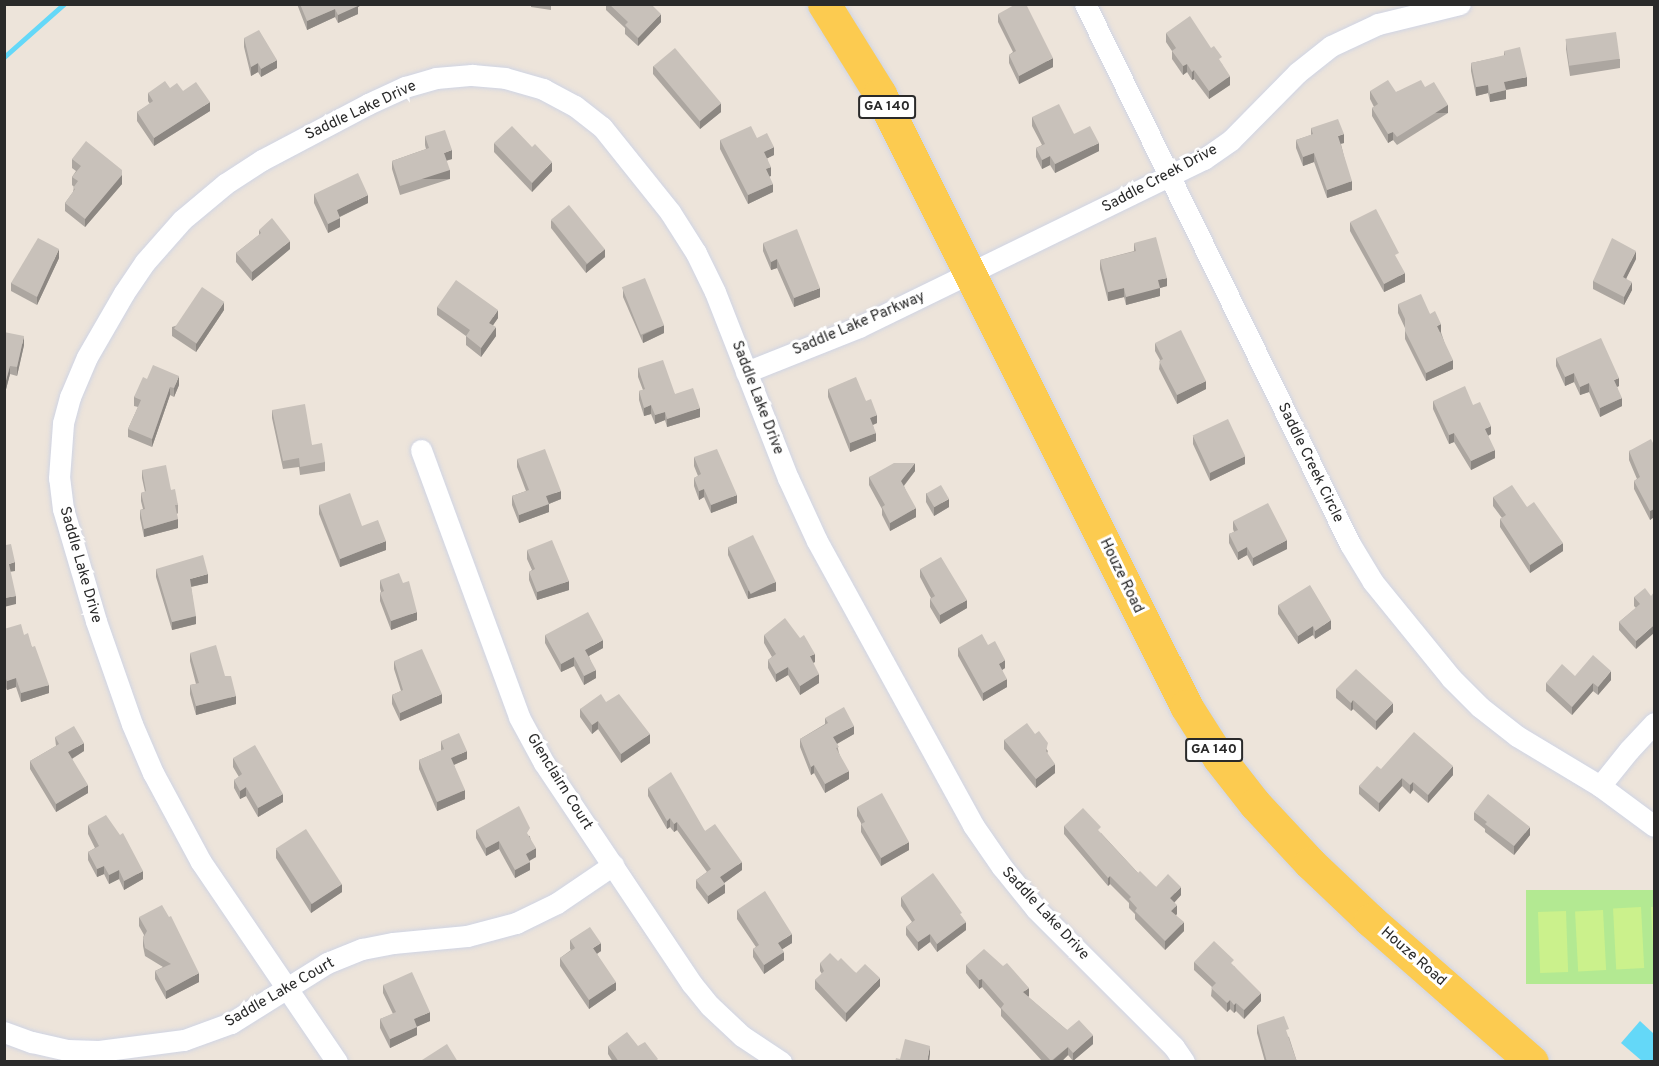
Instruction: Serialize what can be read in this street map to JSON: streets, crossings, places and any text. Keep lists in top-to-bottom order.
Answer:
{
  "streets": {
    "main road": ["GA 140", "Houze Road"],
    "street": [
      "Saddle Lake Drive",
      "Saddle Creek Drive",
      "Saddle Lake Parkway",
      "Saddle Creek Circle",
      "Glenclairn Court",
      "Saddle Lake Court"
    ]
  },
  "crossings": [
    ["Saddle Lake Drive", "Saddle Lake Parkway"],
    ["Saddle Lake Drive", "Saddle Lake Court"],
    ["Saddle Creek Drive", "Saddle Lake Parkway"],
    ["Saddle Creek Drive", "Saddle Creek Circle"],
    ["Saddle Creek Drive", "Houze Road"],
    ["Saddle Lake Parkway", "Houze Road"],
    ["Glenclairn Court", "Saddle Lake Court"]
  ]
}
